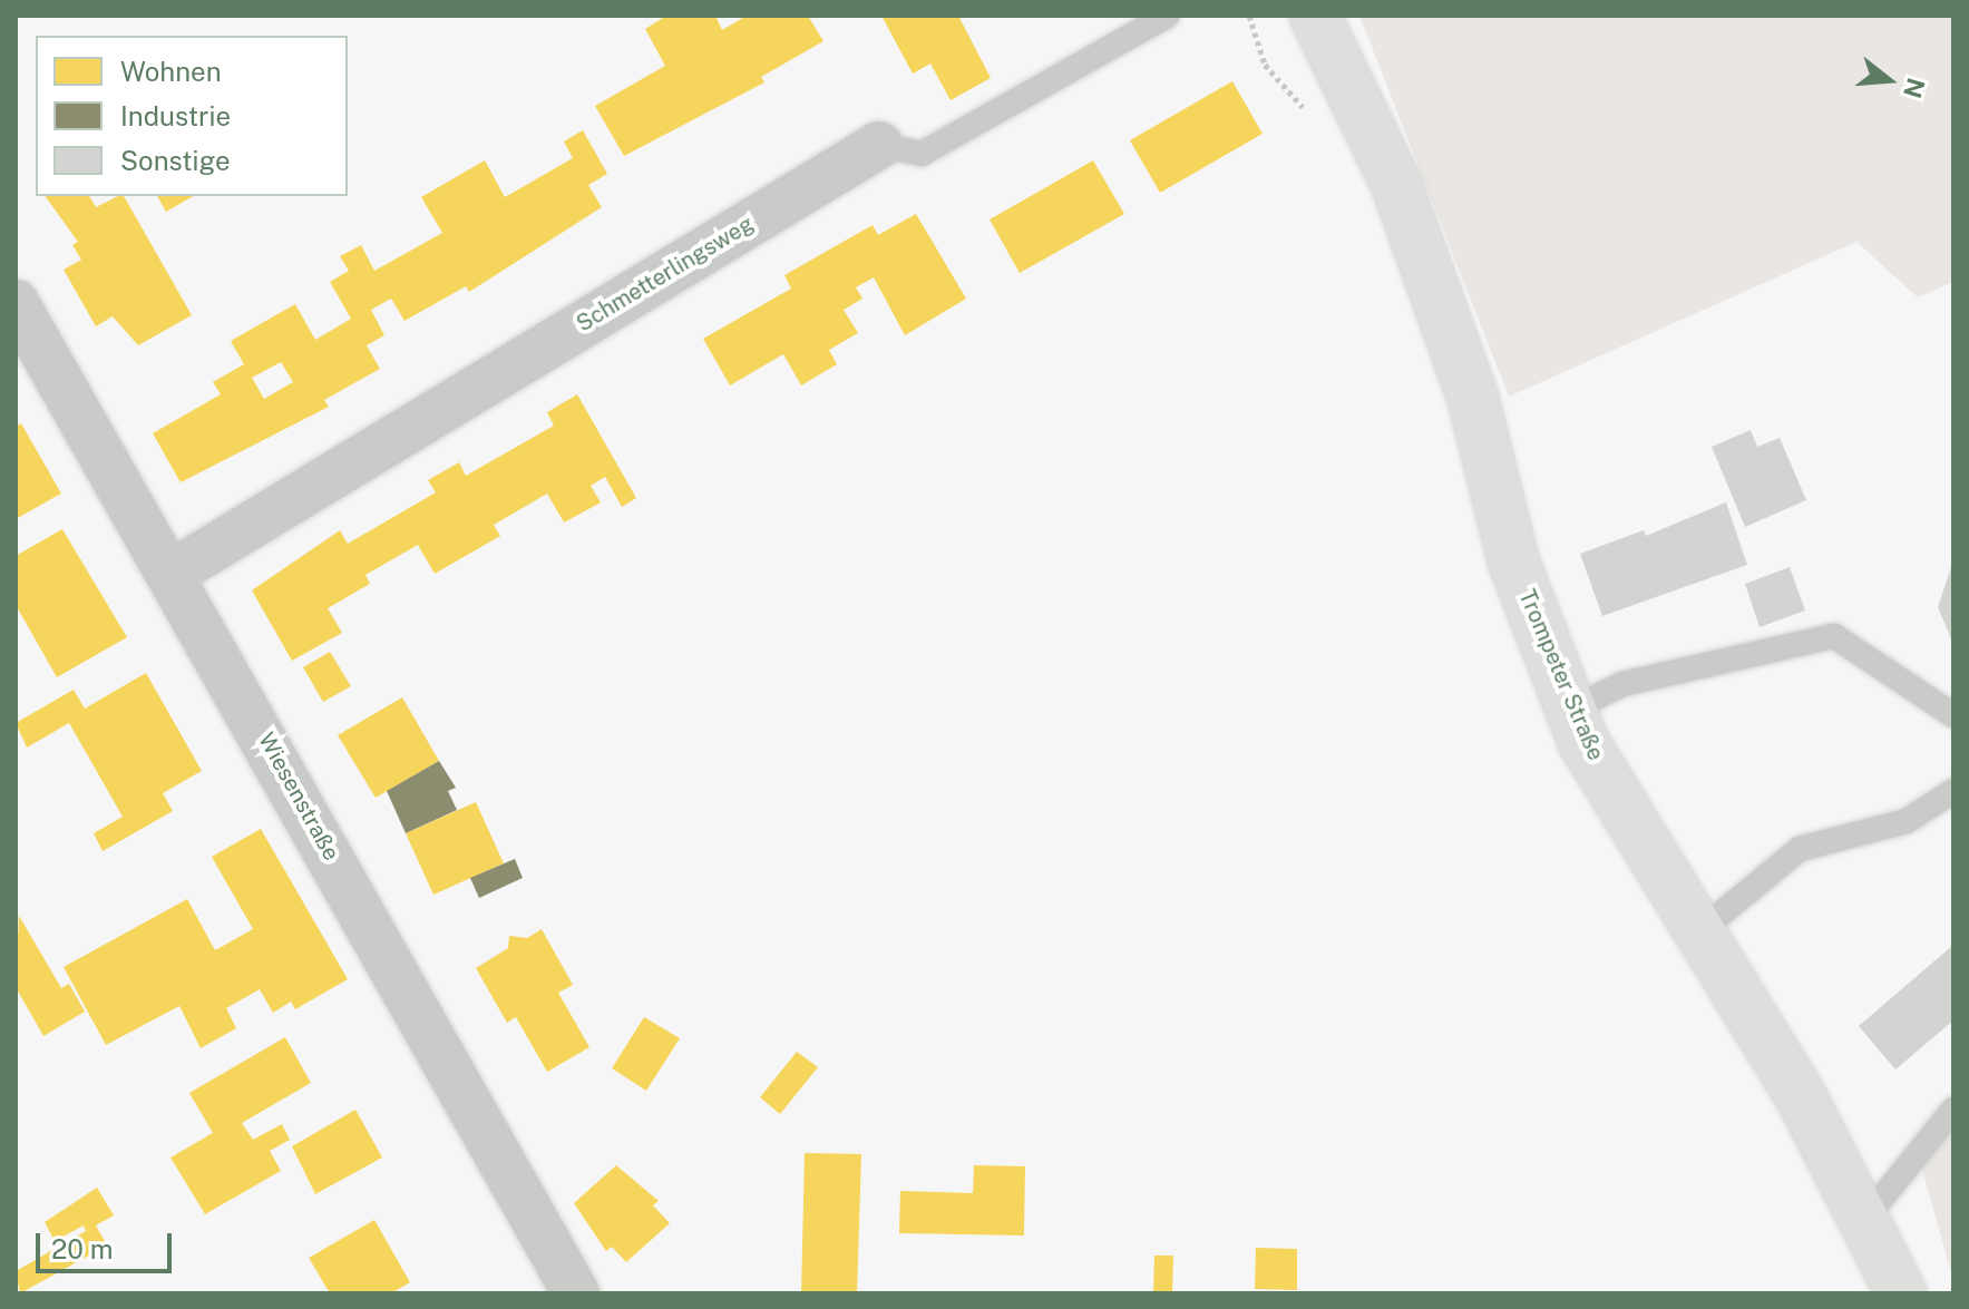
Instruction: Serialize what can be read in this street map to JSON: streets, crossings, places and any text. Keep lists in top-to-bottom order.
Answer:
{
  "streets": {
    "main road": ["Trompeter Straße"],
    "street": ["Schmetterlingsweg", "Wiesenstraße"]
  },
  "crossings": [
    ["Schmetterlingsweg", "Wiesenstraße"]
  ],
  "legend": ["Wohnen", "Industrie", "Sonstige"],
  "scale_bar": "20 m",
  "north": "right"
}
